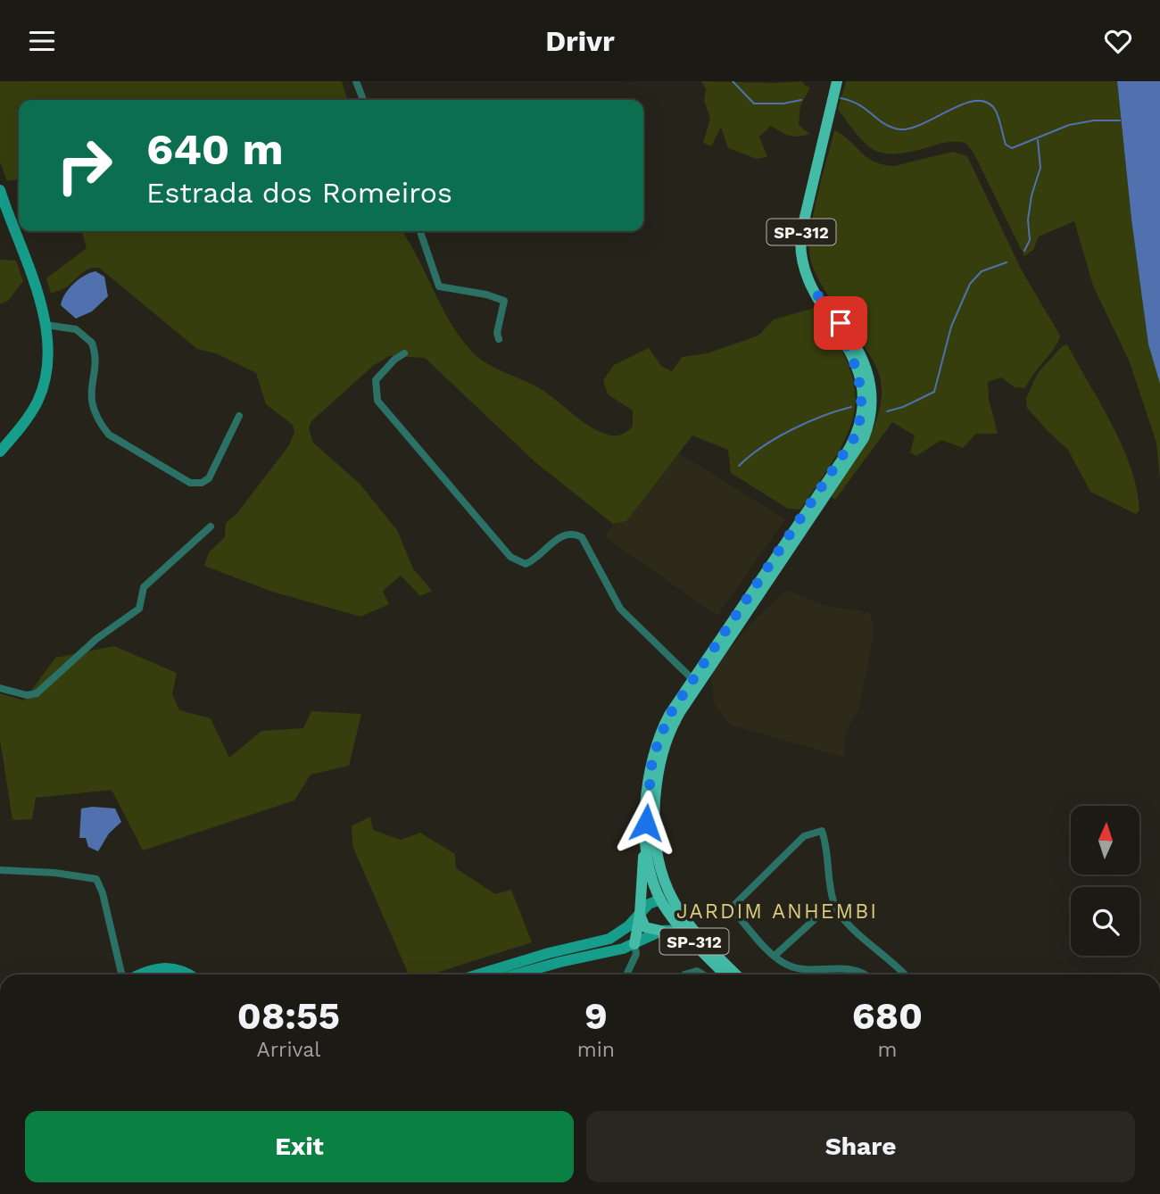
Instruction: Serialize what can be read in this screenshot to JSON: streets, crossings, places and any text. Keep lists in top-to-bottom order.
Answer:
{
  "streets": {
    "main road": ["SP-312"]
  },
  "districts": ["JARDIM ANHEMBI"],
  "north": "top",
  "page": {
    "header": "Drivr",
    "turn": ["640 m", "Estrada dos Romeiros"],
    "eta": [
      "08:55",
      "Arrival",
      "9",
      "min",
      "680",
      "m"
    ],
    "buttons": ["Exit", "Share"]
  }
}
